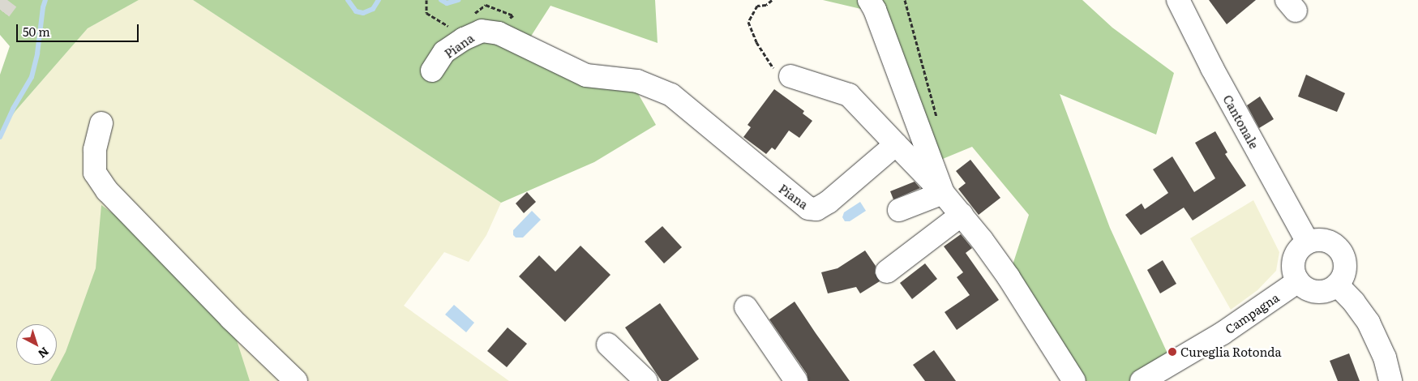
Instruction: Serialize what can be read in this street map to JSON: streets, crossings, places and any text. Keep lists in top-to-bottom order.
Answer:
{
  "streets": {
    "street": ["Piana", "Cantonale", "Campagna"]
  },
  "crossings": [
    ["Cantonale", "Campagna"]
  ],
  "places": ["Cureglia Rotonda"],
  "scale_bar": "50 m",
  "north": "bottom right"
}
